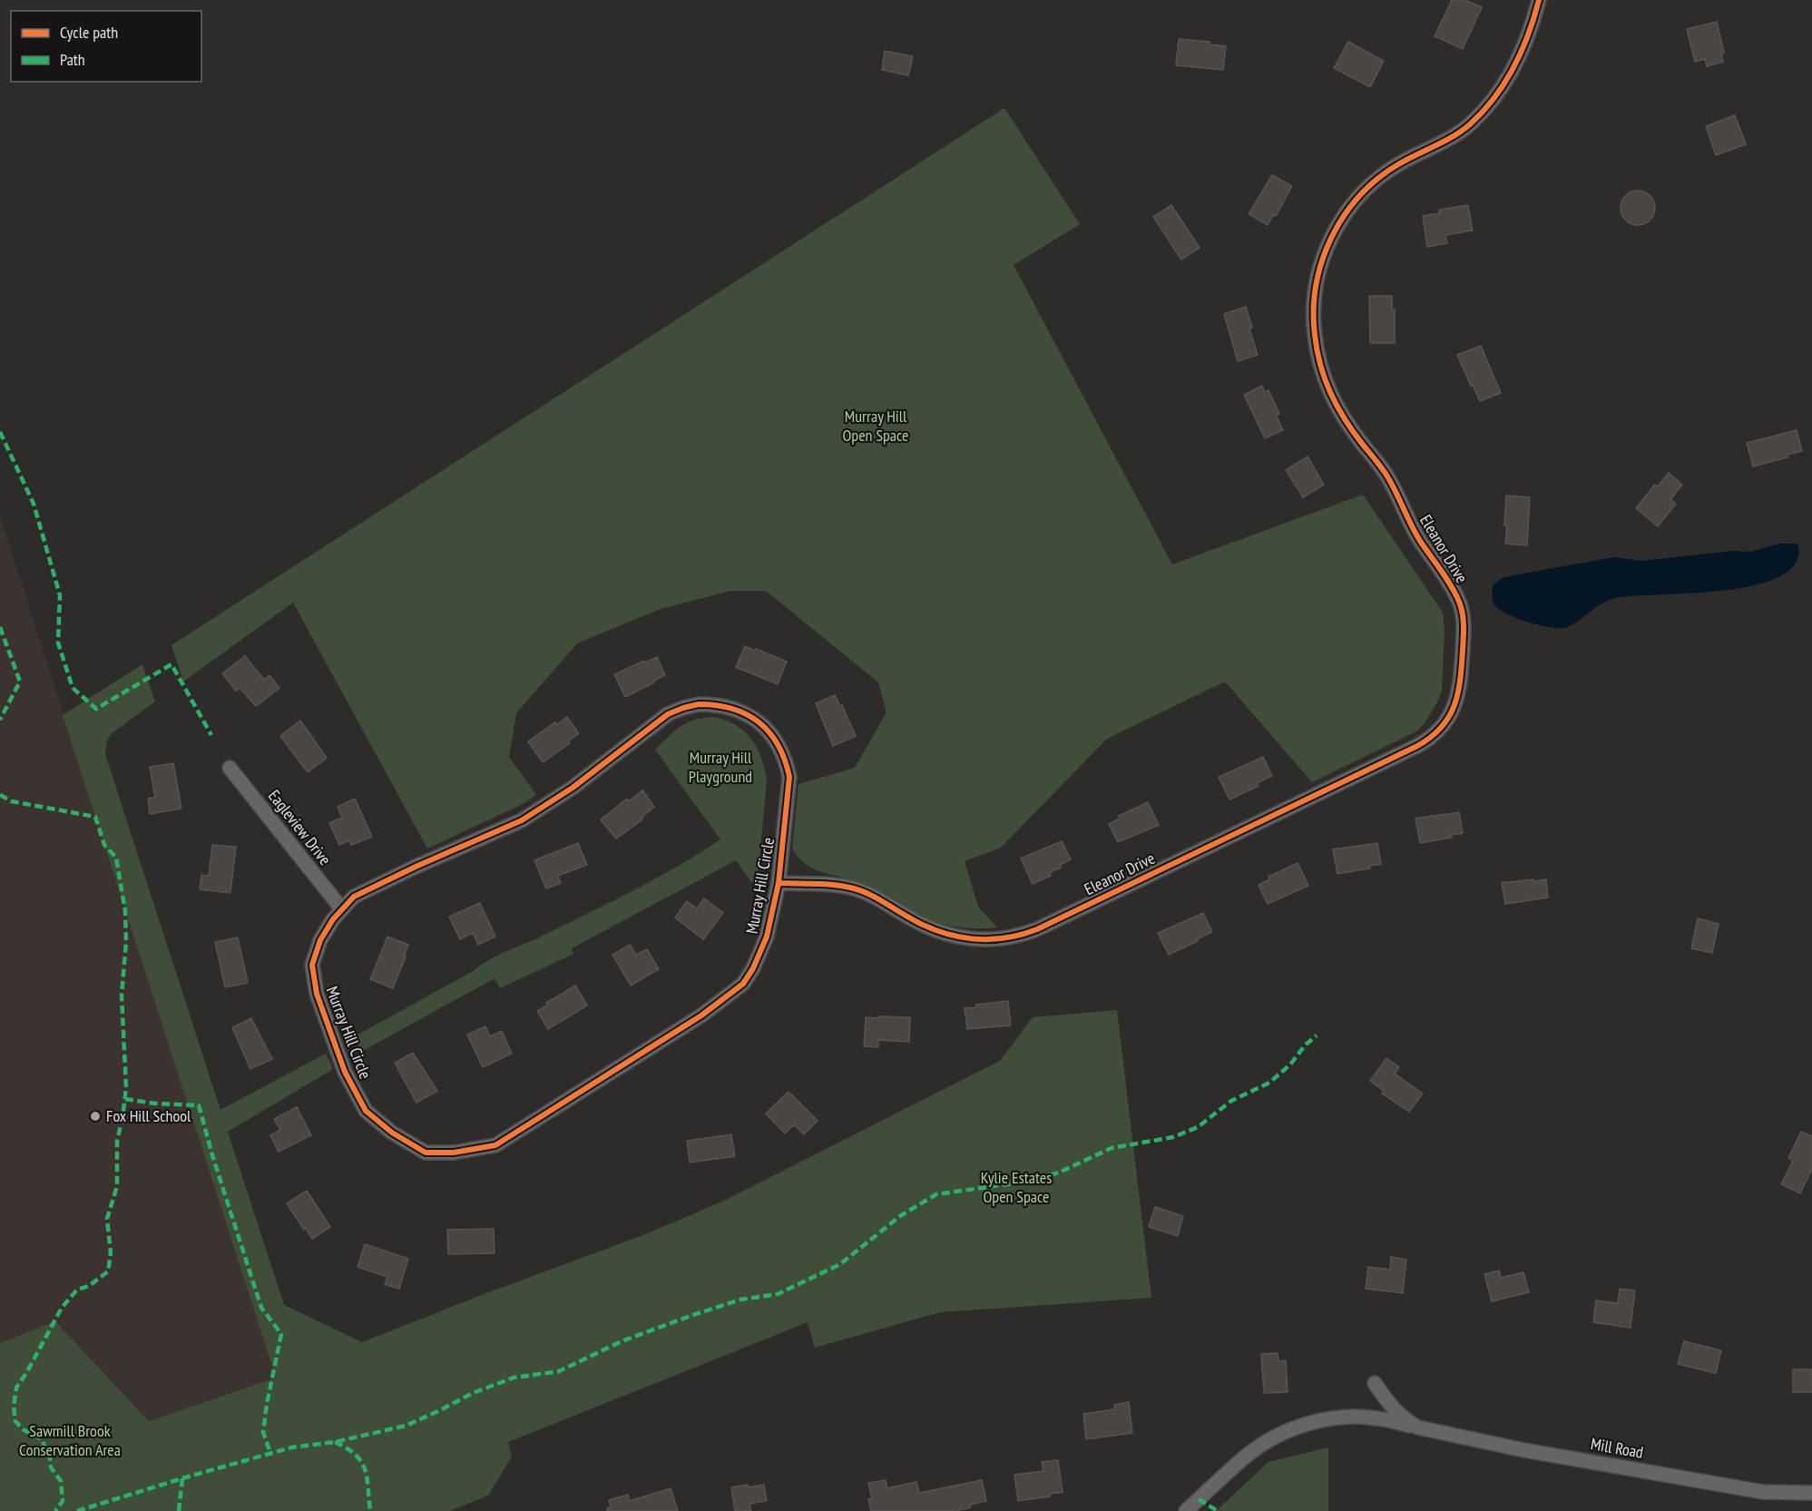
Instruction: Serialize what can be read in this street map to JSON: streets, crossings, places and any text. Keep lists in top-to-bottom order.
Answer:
{
  "streets": {
    "street": [
      "Eleanor Drive",
      "Eagleview Drive",
      "Murray Hill Circle",
      "Mill Road"
    ]
  },
  "crossings": [
    ["Eleanor Drive", "Murray Hill Circle"],
    ["Eagleview Drive", "Murray Hill Circle"]
  ],
  "parks": [
    "Murray Hill Open Space",
    "Murray Hill Playground",
    "Kylie Estates Open Space",
    "Sawmill Brook Conservation Area"
  ],
  "places": ["Fox Hill School"],
  "legend": ["Cycle path", "Path"]
}
